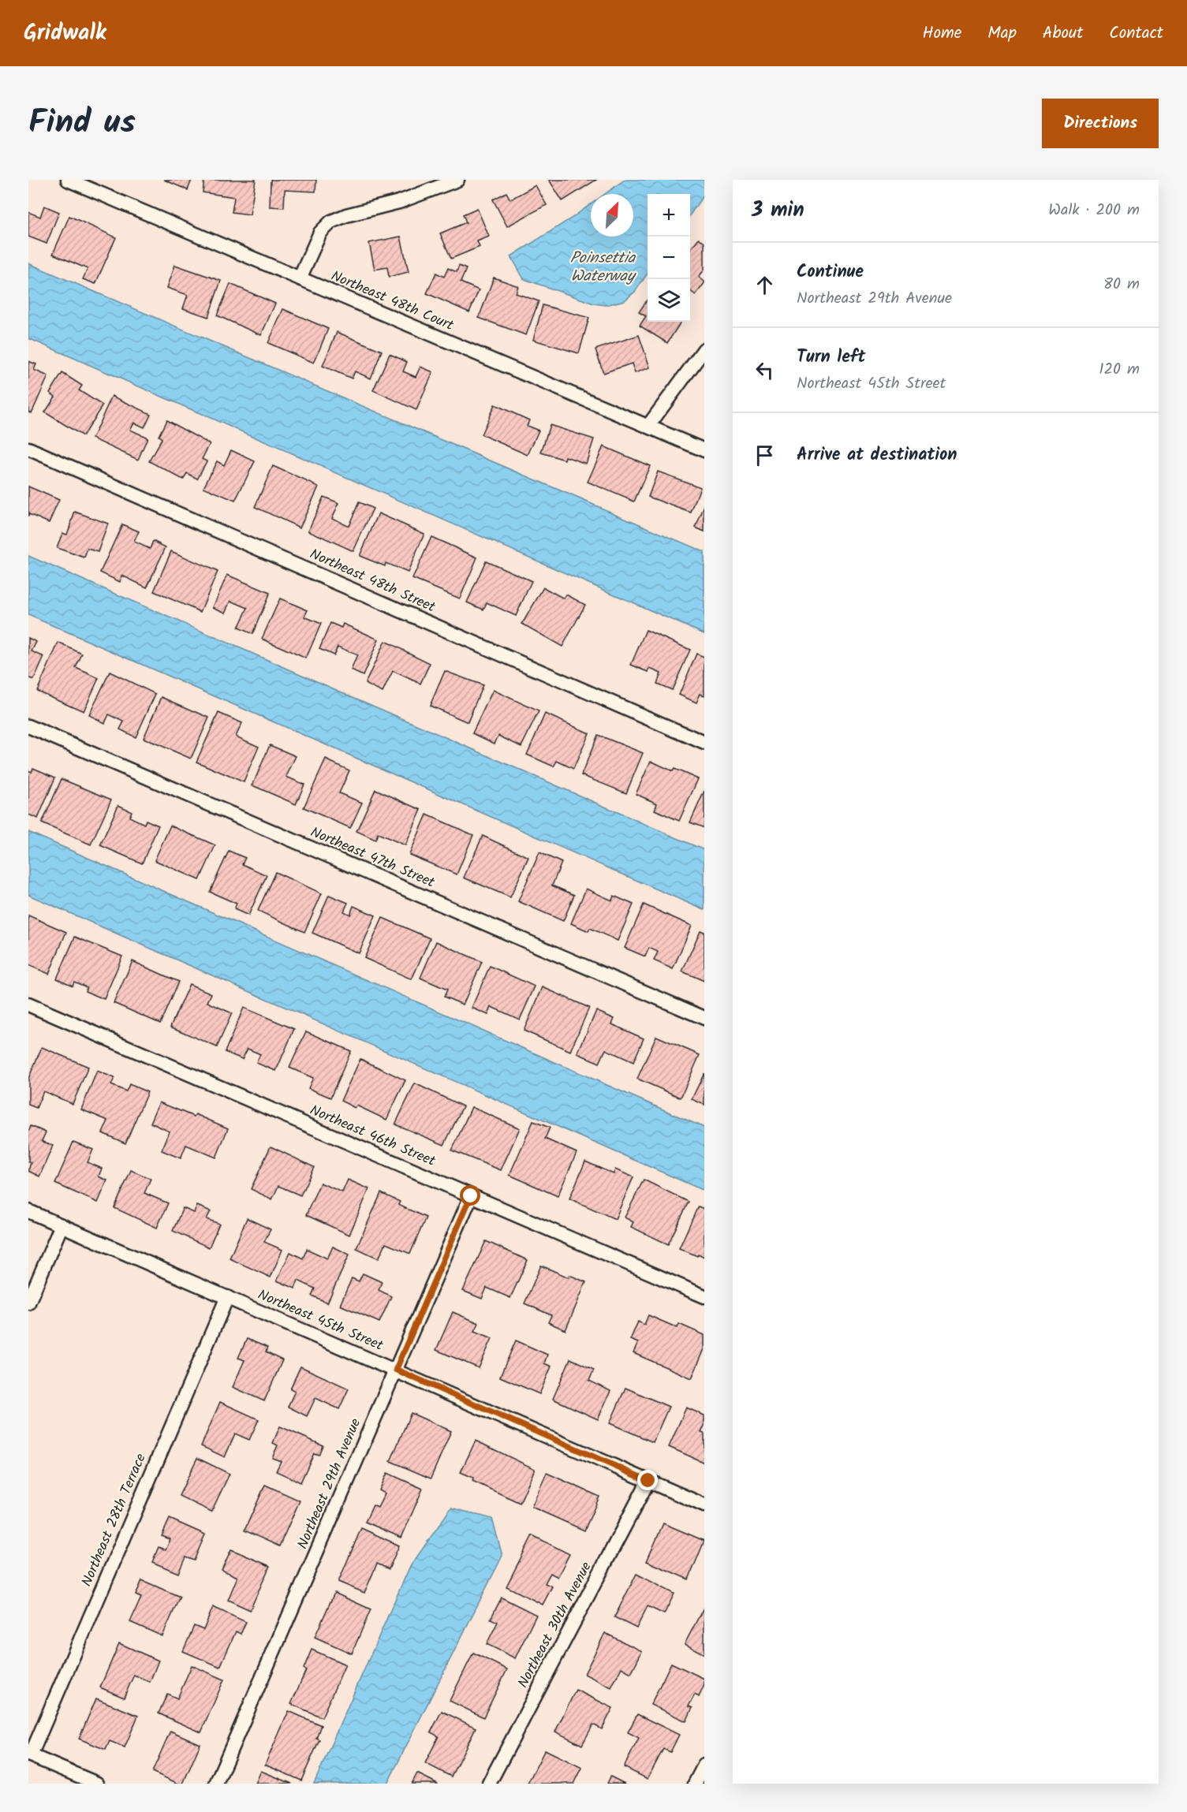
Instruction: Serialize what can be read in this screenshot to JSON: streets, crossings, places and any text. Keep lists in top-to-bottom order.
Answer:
{
  "streets": {
    "street": [
      "Northeast 48th Court",
      "Northeast 48th Street",
      "Northeast 47th Street",
      "Northeast 46th Street",
      "Northeast 45th Street",
      "Northeast 29th Avenue",
      "Northeast 28th Terrace",
      "Northeast 30th Avenue"
    ]
  },
  "crossings": [
    ["Northeast 46th Street", "Northeast 29th Avenue"],
    ["Northeast 45th Street", "Northeast 29th Avenue"],
    ["Northeast 45th Street", "Northeast 28th Terrace"],
    ["Northeast 45th Street", "Northeast 30th Avenue"]
  ],
  "water": ["Poinsettia Waterway"],
  "north": "top right",
  "page": {
    "header": "Gridwalk",
    "nav": [
      "Home",
      "Map",
      "About",
      "Contact"
    ],
    "title": "Find us",
    "buttons": "Directions",
    "heading": ["3 min", "Walk · 200 m"],
    "map_buttons": ["+", "−"],
    "list": [
      ["Continue", "Northeast 29th Avenue", "80 m"],
      ["Turn left", "Northeast 45th Street", "120 m"],
      "Arrive at destination"
    ]
  }
}
